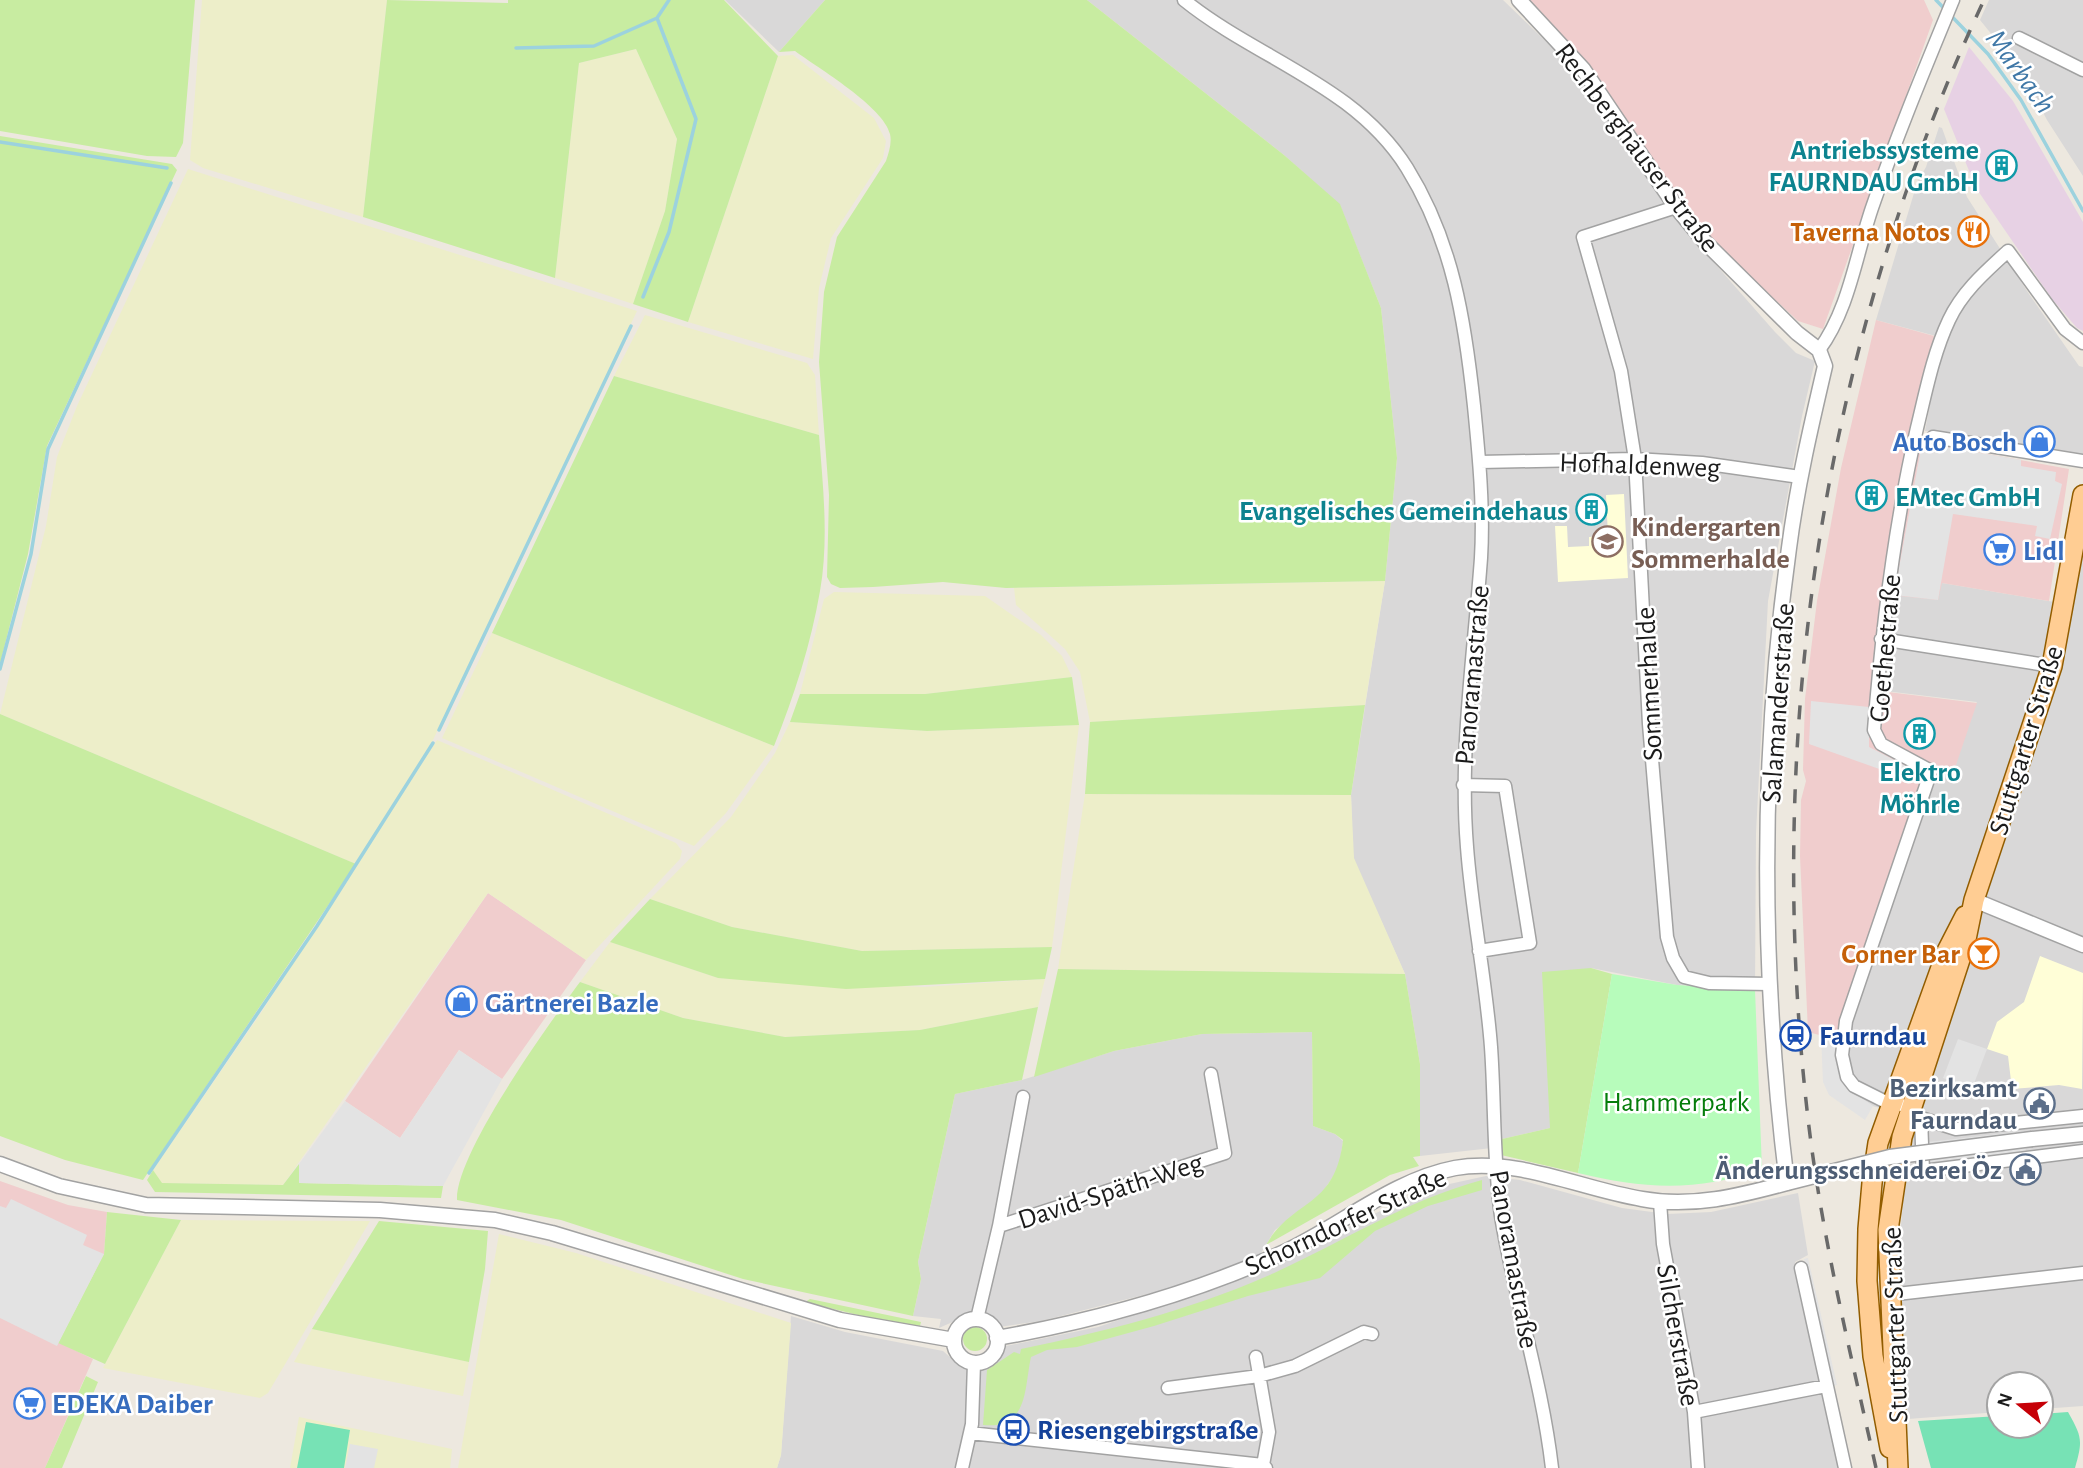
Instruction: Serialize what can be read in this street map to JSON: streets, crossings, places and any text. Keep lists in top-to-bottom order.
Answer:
{
  "streets": {
    "main road": ["Stuttgarter Straße"],
    "street": [
      "Rechberghäuser Straße",
      "Hofhaldenweg",
      "Goethestraße",
      "Panoramastraße",
      "Sommerhalde",
      "Salamanderstraße",
      "David-Späth-Weg",
      "Schorndorfer Straße",
      "Silcherstraße"
    ]
  },
  "crossings": [
    ["Rechberghäuser Straße", "Sommerhalde"],
    ["Rechberghäuser Straße", "Salamanderstraße"],
    ["Hofhaldenweg", "Panoramastraße"],
    ["Hofhaldenweg", "Sommerhalde"],
    ["Hofhaldenweg", "Salamanderstraße"],
    ["Goethestraße", "Stuttgarter Straße"],
    ["Panoramastraße", "Schorndorfer Straße"],
    ["Sommerhalde", "Salamanderstraße"],
    ["Salamanderstraße", "Schorndorfer Straße"],
    ["Schorndorfer Straße", "Silcherstraße"]
  ],
  "water": ["Marbach"],
  "parks": ["Hammerpark"],
  "places": {
    "building": [
      "Antriebssysteme FAURNDAU GmbH",
      "EMtec GmbH",
      "Evangelisches Gemeindehaus",
      "Elektro Möhrle"
    ],
    "restaurant": ["Taverna Notos"],
    "shop": ["Auto Bosch", "Gärtnerei Bazle"],
    "school or university": ["Kindergarten Sommerhalde"],
    "supermarket": ["Lidl", "EDEKA Daiber"],
    "bar": ["Corner Bar"],
    "station": ["Faurndau"],
    "public building": ["Bezirksamt Faurndau", "Änderungsschneiderei Öz"],
    "bus stop": ["Riesengebirgstraße"]
  },
  "north": "left"
}
